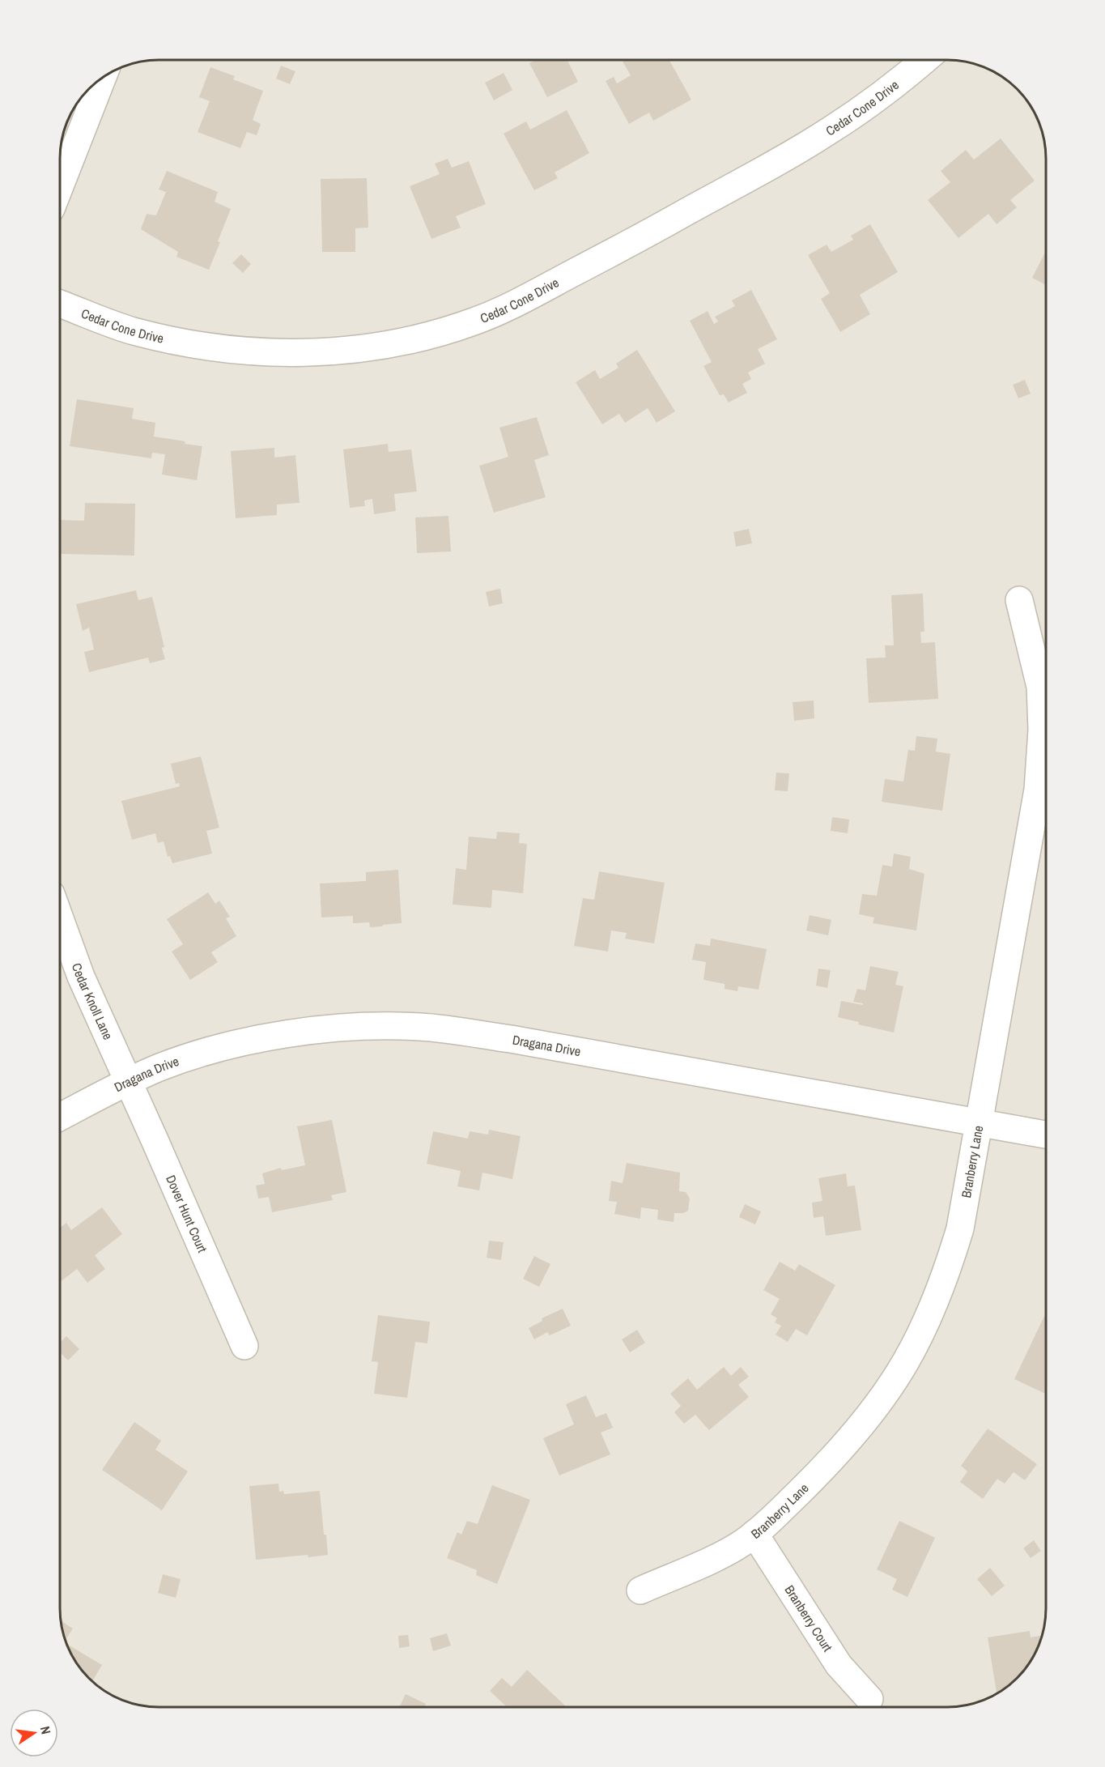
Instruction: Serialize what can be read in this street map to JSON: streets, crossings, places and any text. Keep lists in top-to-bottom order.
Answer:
{
  "streets": {
    "street": [
      "Cedar Cone Drive",
      "Cedar Knoll Lane",
      "Dragana Drive",
      "Branberry Lane",
      "Dover Hunt Court",
      "Branberry Court"
    ]
  },
  "crossings": [
    ["Cedar Knoll Lane", "Dragana Drive"],
    ["Cedar Knoll Lane", "Dover Hunt Court"],
    ["Dragana Drive", "Branberry Lane"],
    ["Dragana Drive", "Dover Hunt Court"],
    ["Branberry Lane", "Branberry Court"]
  ],
  "north": "right"
}
